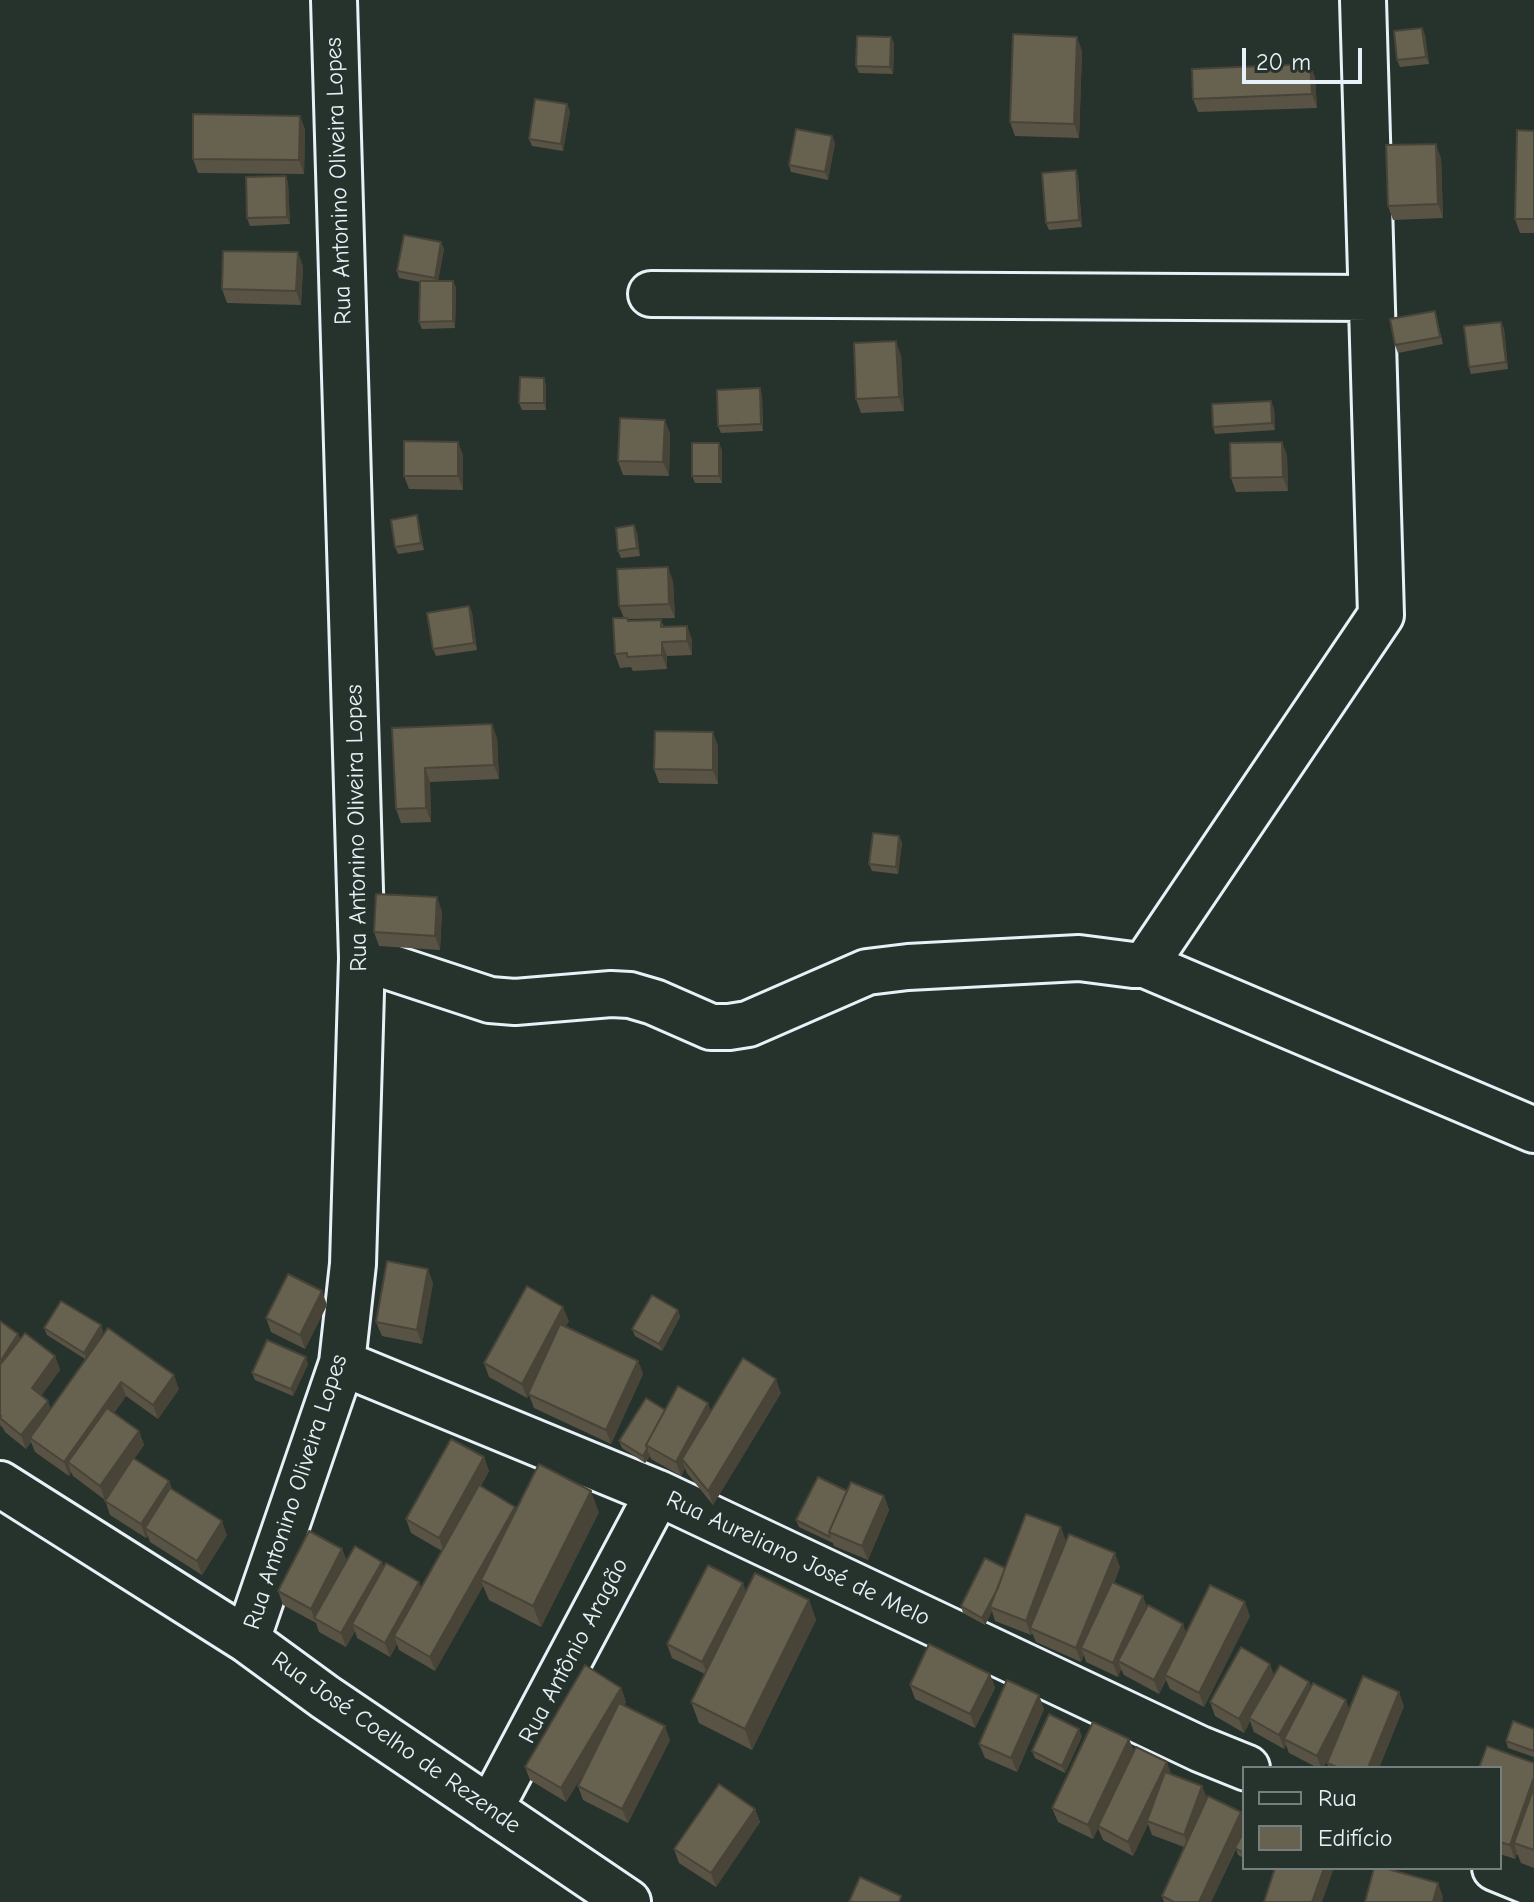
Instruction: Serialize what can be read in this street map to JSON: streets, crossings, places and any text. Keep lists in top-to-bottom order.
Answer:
{
  "streets": {
    "street": [
      "Rua Antonino Oliveira Lopes",
      "Rua Aureliano José de Melo",
      "Rua Antônio Aragão",
      "Rua José Coelho de Rezende"
    ]
  },
  "crossings": [
    ["Rua Antonino Oliveira Lopes", "Rua Aureliano José de Melo"],
    ["Rua Antonino Oliveira Lopes", "Rua José Coelho de Rezende"],
    ["Rua Aureliano José de Melo", "Rua Antônio Aragão"],
    ["Rua Antônio Aragão", "Rua José Coelho de Rezende"]
  ],
  "legend": ["Rua", "Edifício"],
  "scale_bar": "20 m"
}
